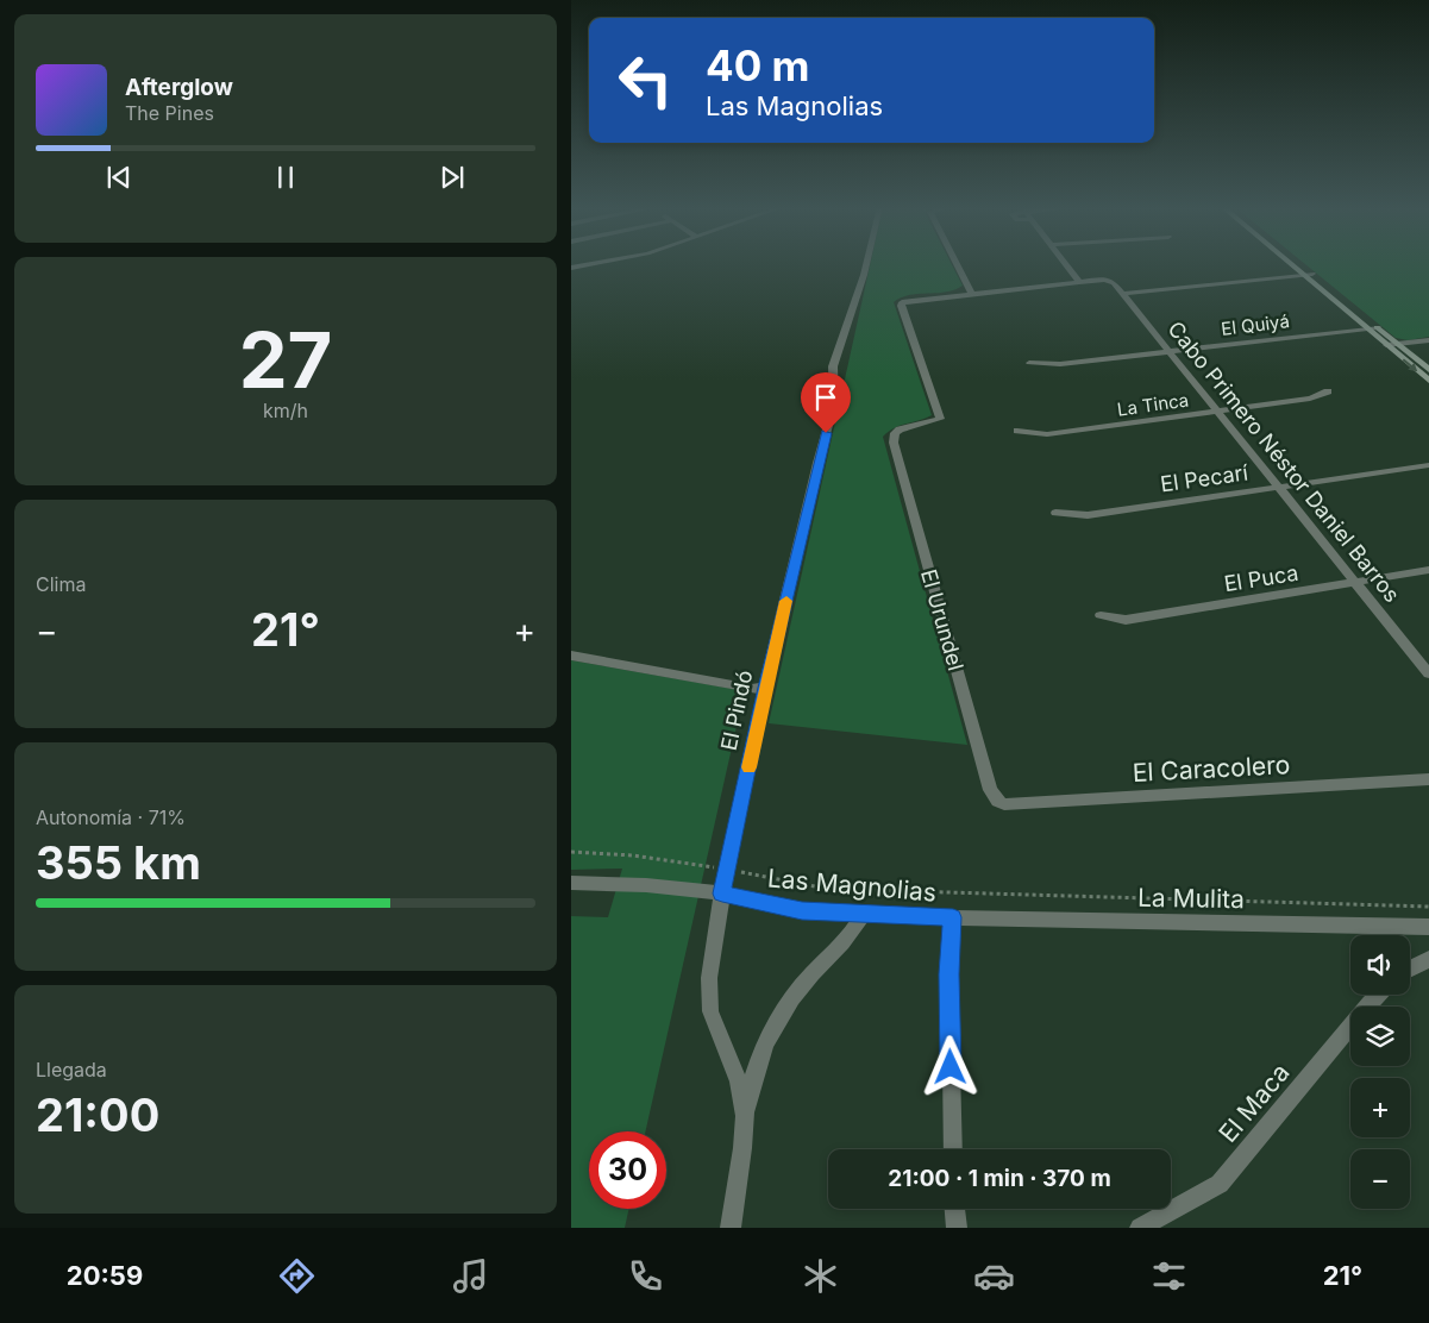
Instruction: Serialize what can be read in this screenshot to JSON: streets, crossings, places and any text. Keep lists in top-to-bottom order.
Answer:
{
  "streets": {
    "street": [
      "El Quiyá",
      "La Tinca",
      "Cabo Primero Néstor Daniel Barros",
      "El Pecarí",
      "El Puca",
      "El Urundel",
      "El Pindó",
      "El Caracolero",
      "Las Magnolias",
      "La Mulita",
      "El Maca"
    ]
  },
  "crossings": [
    ["El Quiyá", "Cabo Primero Néstor Daniel Barros"],
    ["La Tinca", "Cabo Primero Néstor Daniel Barros"],
    ["Cabo Primero Néstor Daniel Barros", "El Pecarí"],
    ["Cabo Primero Néstor Daniel Barros", "El Puca"],
    ["El Urundel", "El Caracolero"],
    ["El Pindó", "Las Magnolias"],
    ["Las Magnolias", "La Mulita"]
  ],
  "page": {
    "turn": ["40 m", "Las Magnolias"],
    "song": ["Afterglow", "The Pines"],
    "tile": [
      ["27", "km/h"],
      "Clima",
      ["Autonomía · 71%", "355 km"],
      ["Llegada", "21:00"]
    ],
    "heat": ["−", "21°", "+"],
    "map_buttons": ["+", "−"],
    "limit": "30",
    "trip": "21:00 · 1 min · 370 m",
    "tabs": ["20:59", "21°"]
  }
}
